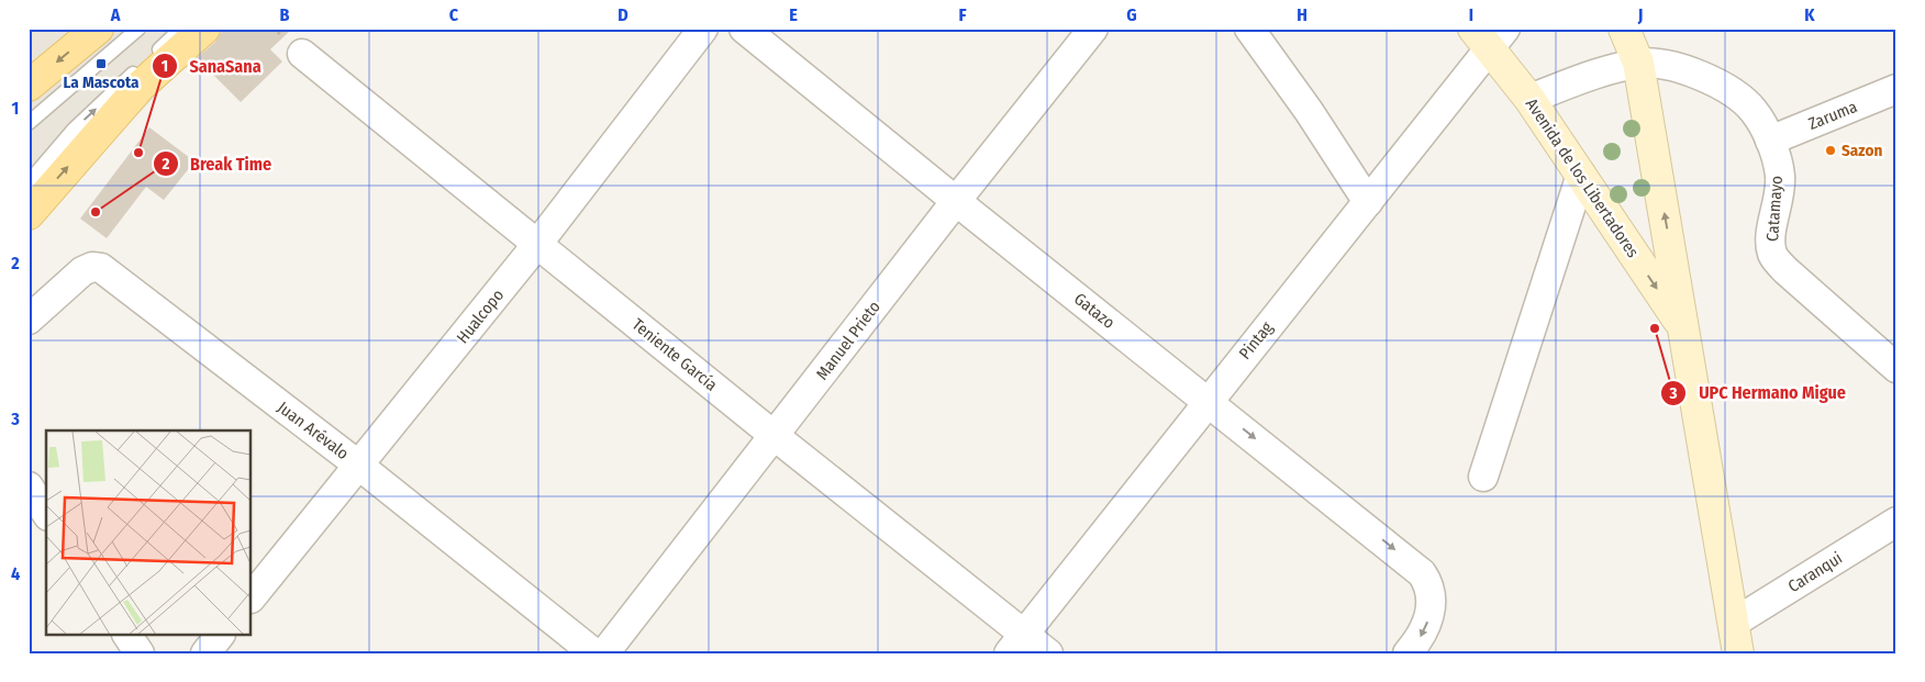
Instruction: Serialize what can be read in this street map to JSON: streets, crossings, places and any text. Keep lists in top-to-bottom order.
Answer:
{
  "streets": {
    "street": [
      "Zaruma",
      "Avenida de los Libertadores",
      "Catamayo",
      "Gatazo",
      "Hualcopo",
      "Manuel Prieto",
      "Pintag",
      "Teniente García",
      "Juan Arévalo",
      "Caranqui"
    ]
  },
  "crossings": [
    ["Zaruma", "Catamayo"],
    ["Avenida de los Libertadores", "Catamayo"],
    ["Avenida de los Libertadores", "Pintag"],
    ["Avenida de los Libertadores", "Caranqui"],
    ["Gatazo", "Manuel Prieto"],
    ["Gatazo", "Pintag"],
    ["Hualcopo", "Teniente García"],
    ["Hualcopo", "Juan Arévalo"],
    ["Manuel Prieto", "Teniente García"],
    ["Pintag", "Teniente García"]
  ],
  "places": {
    "transit": ["La Mascota"],
    "other": [
      "Sazon",
      "SanaSana",
      "Break Time",
      "UPC Hermano Migue"
    ]
  },
  "grid": {
    "columns": [
      "A",
      "B",
      "C",
      "D",
      "E",
      "F",
      "G",
      "H",
      "I",
      "J",
      "K"
    ],
    "rows": [
      "1",
      "2",
      "3",
      "4"
    ]
  }
}
